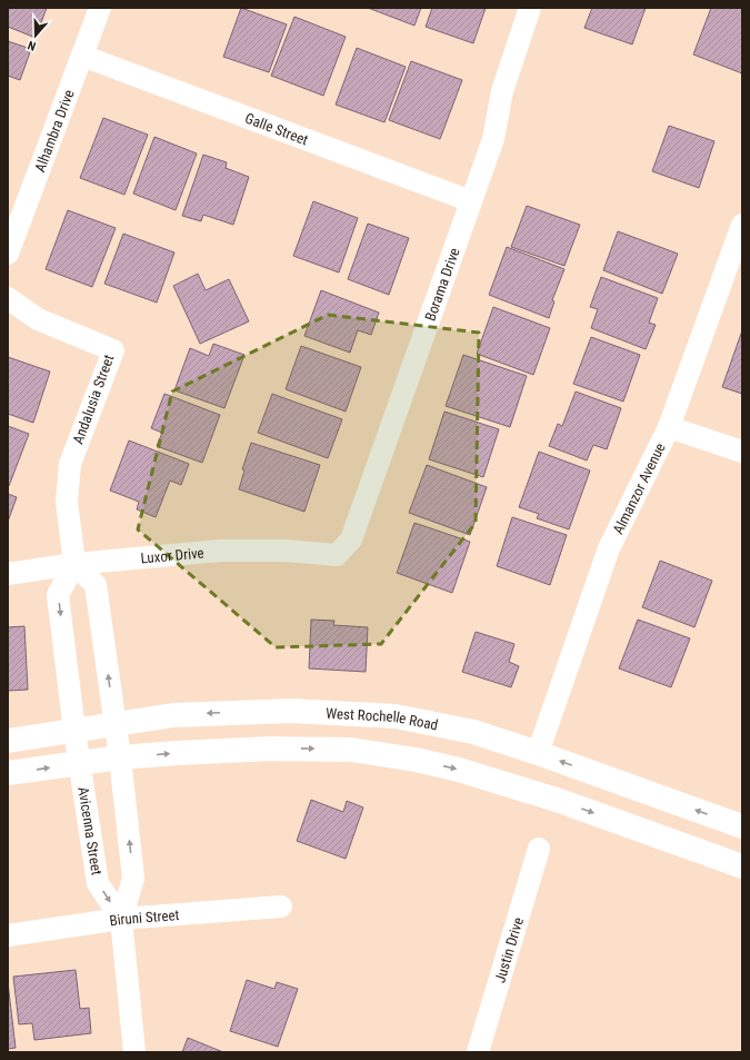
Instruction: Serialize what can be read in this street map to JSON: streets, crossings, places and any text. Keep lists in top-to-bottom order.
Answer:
{
  "streets": {
    "street": [
      "Galle Street",
      "Alhambra Drive",
      "Borama Drive",
      "Andalusia Street",
      "Almanzor Avenue",
      "Luxor Drive",
      "West Rochelle Road",
      "Avicenna Street",
      "Biruni Street",
      "Justin Drive"
    ]
  },
  "crossings": [
    ["Galle Street", "Alhambra Drive"],
    ["Galle Street", "Borama Drive"],
    ["Borama Drive", "Luxor Drive"],
    ["Andalusia Street", "Luxor Drive"],
    ["Almanzor Avenue", "West Rochelle Road"],
    ["Avicenna Street", "Biruni Street"]
  ],
  "north": "bottom"
}
